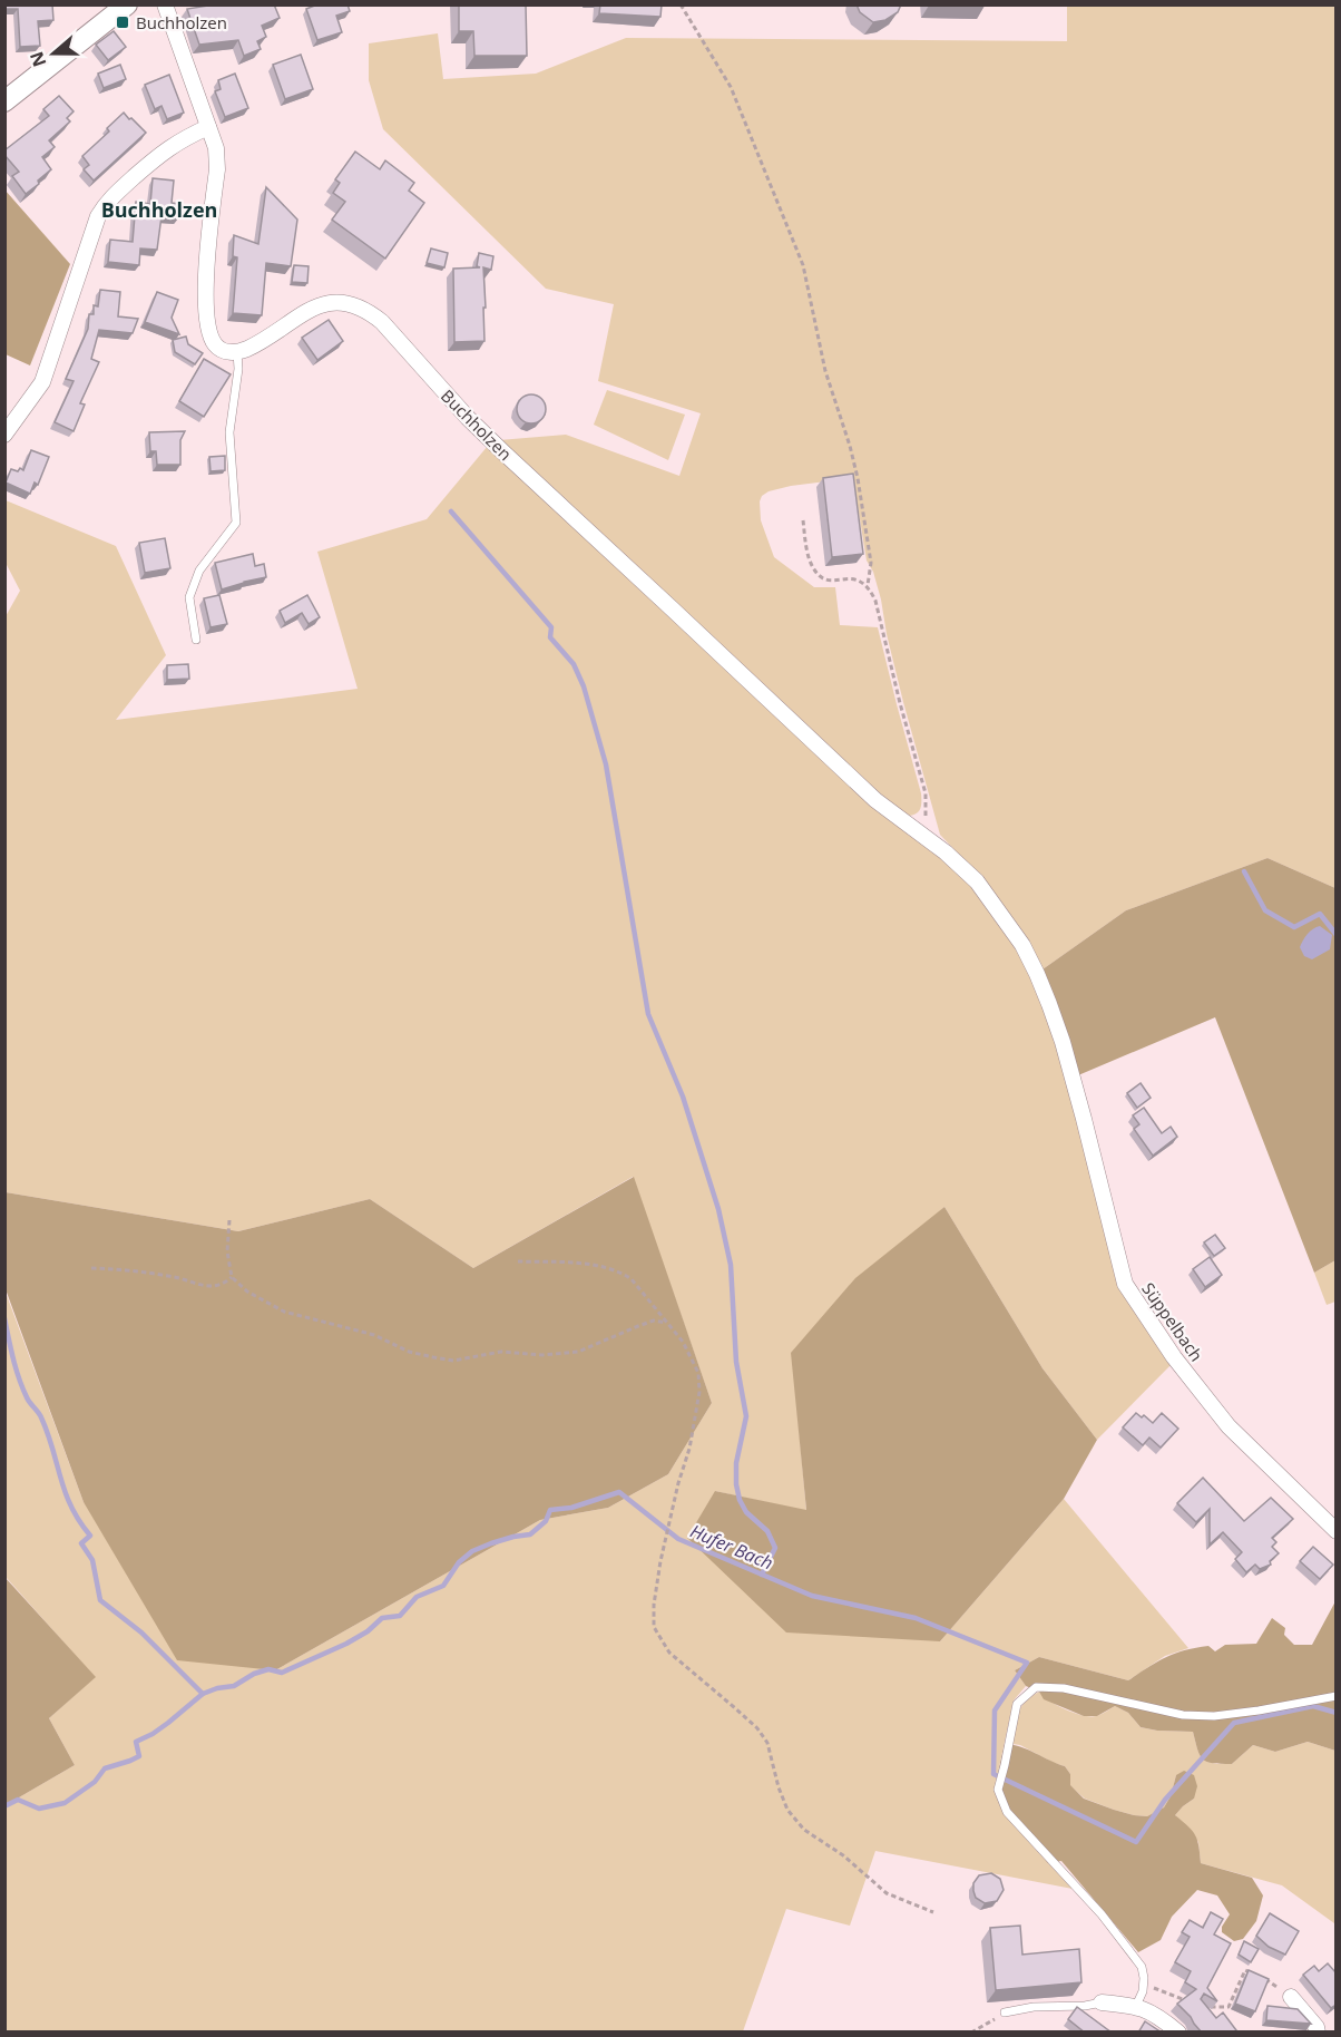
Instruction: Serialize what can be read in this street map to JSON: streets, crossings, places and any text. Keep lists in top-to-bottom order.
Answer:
{
  "streets": {
    "street": ["Buchholzen", "Süppelbach"]
  },
  "crossings": [
    ["Buchholzen", "Süppelbach"]
  ],
  "districts": ["Buchholzen"],
  "water": ["Hufer Bach"],
  "places": {
    "transit": ["Buchholzen"]
  },
  "north": "left"
}
